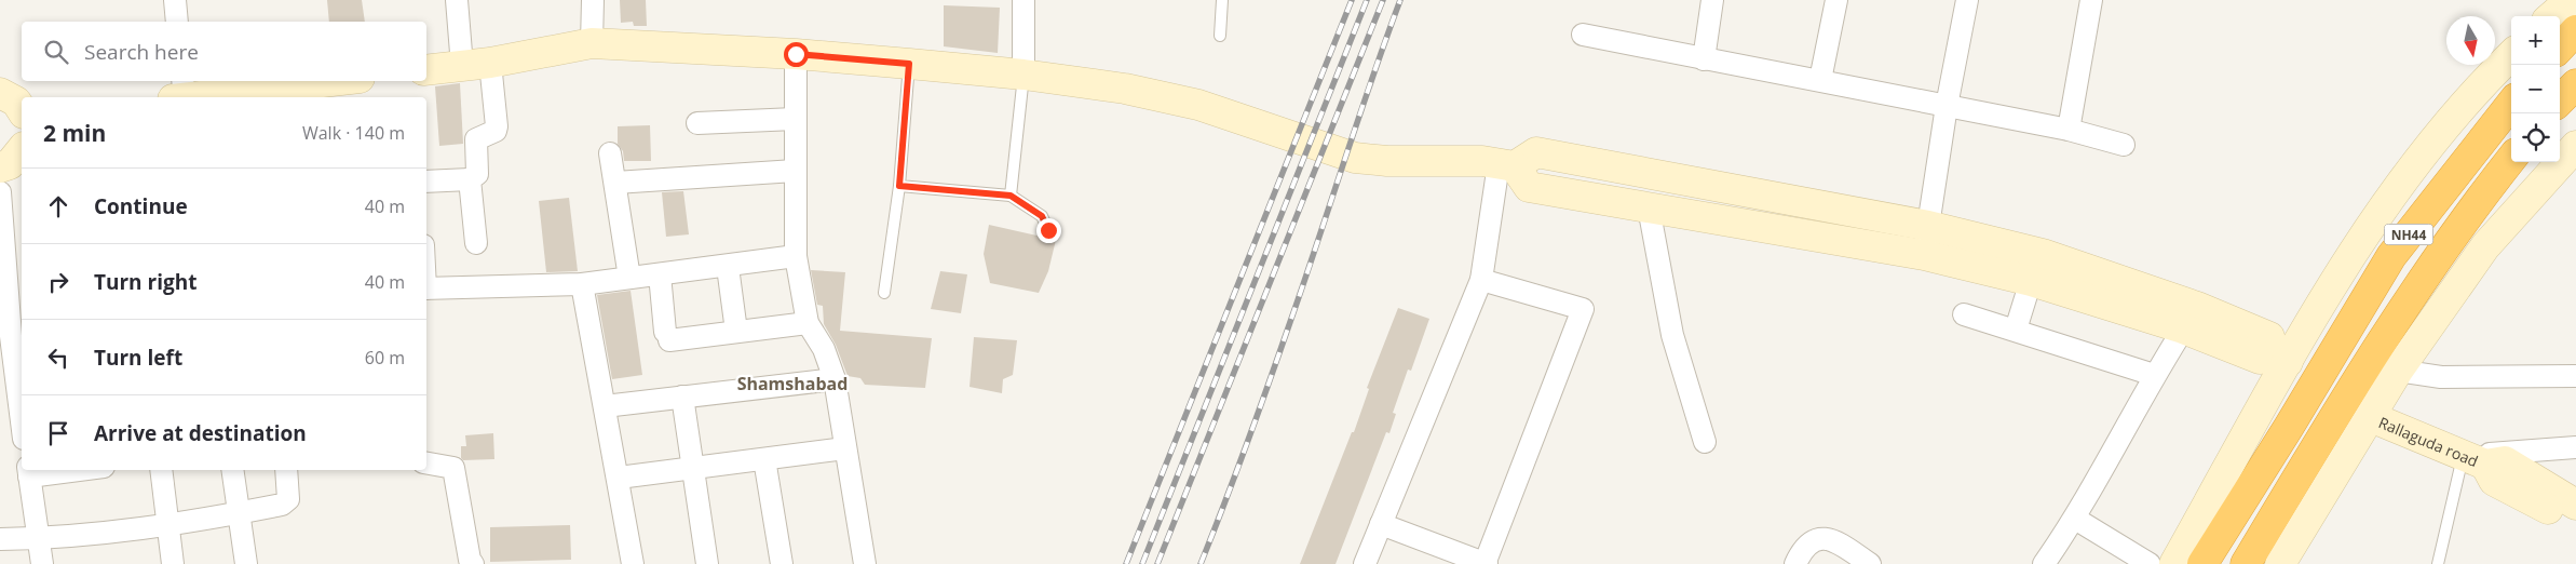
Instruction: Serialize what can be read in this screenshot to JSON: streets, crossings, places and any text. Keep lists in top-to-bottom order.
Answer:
{
  "streets": {
    "highway": ["NH44"],
    "main road": ["Rallaguda road"]
  },
  "districts": ["Shamshabad"],
  "north": "bottom",
  "page": {
    "map_buttons": ["+", "−"],
    "search": "Search here",
    "heading": ["2 min", "Walk · 140 m"],
    "list": [
      ["Continue", "40 m"],
      ["Turn right", "40 m"],
      ["Turn left", "60 m"],
      "Arrive at destination"
    ]
  }
}
